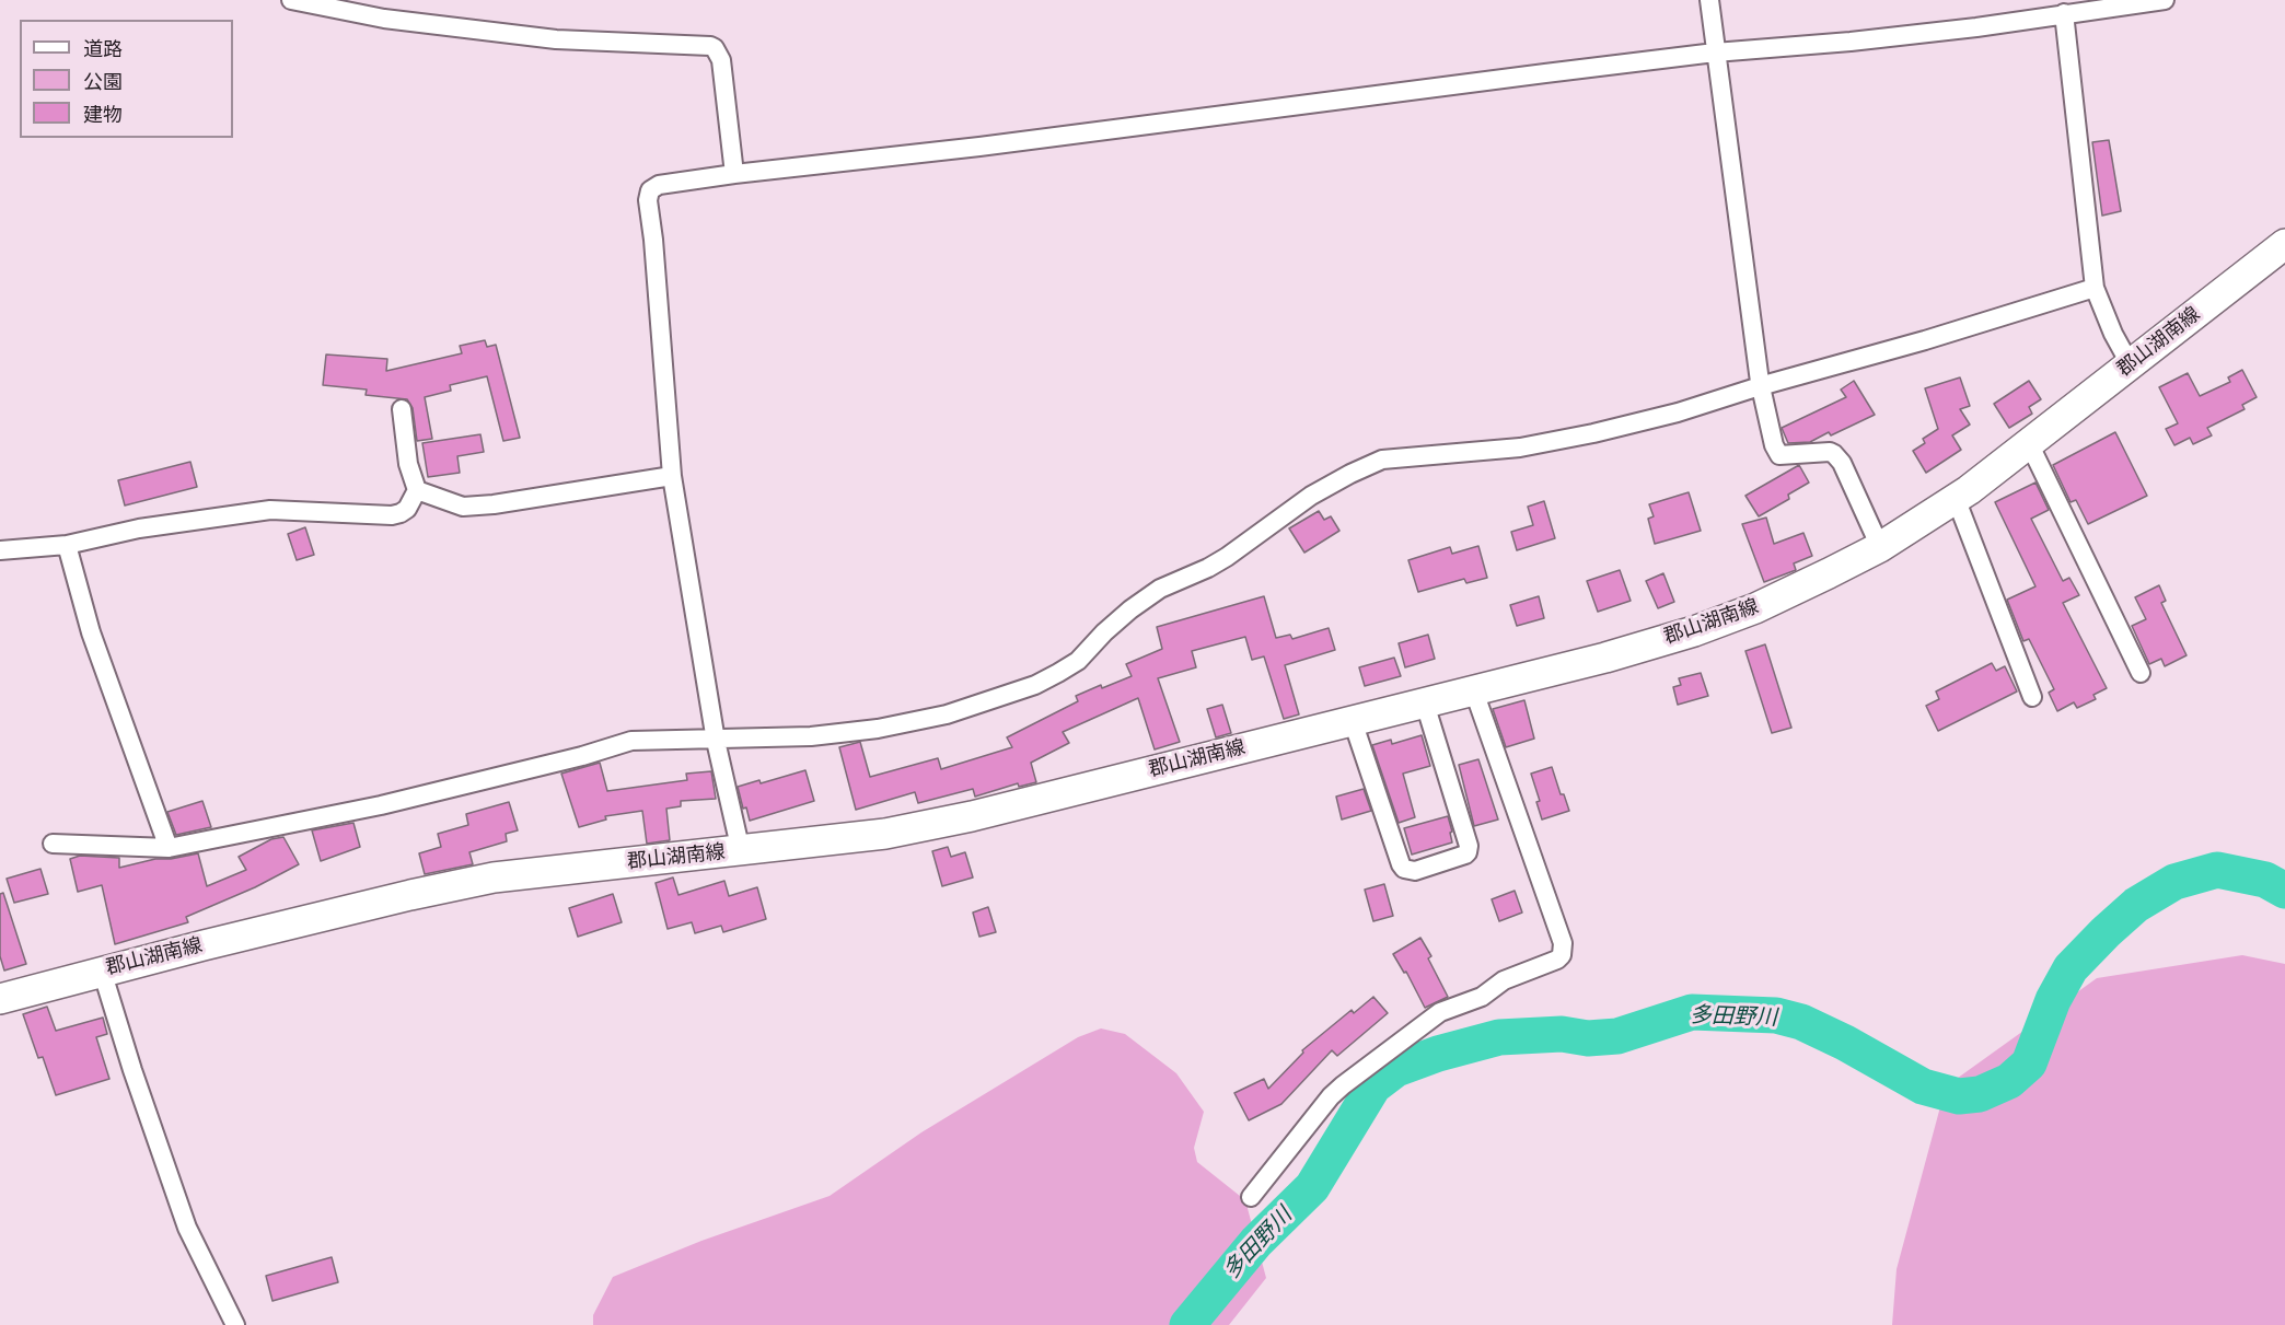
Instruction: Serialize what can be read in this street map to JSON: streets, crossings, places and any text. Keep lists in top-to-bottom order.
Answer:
{
  "streets": {
    "main road": ["郡山湖南線"]
  },
  "water": ["多田野川"],
  "legend": ["道路", "公園", "建物"]
}
